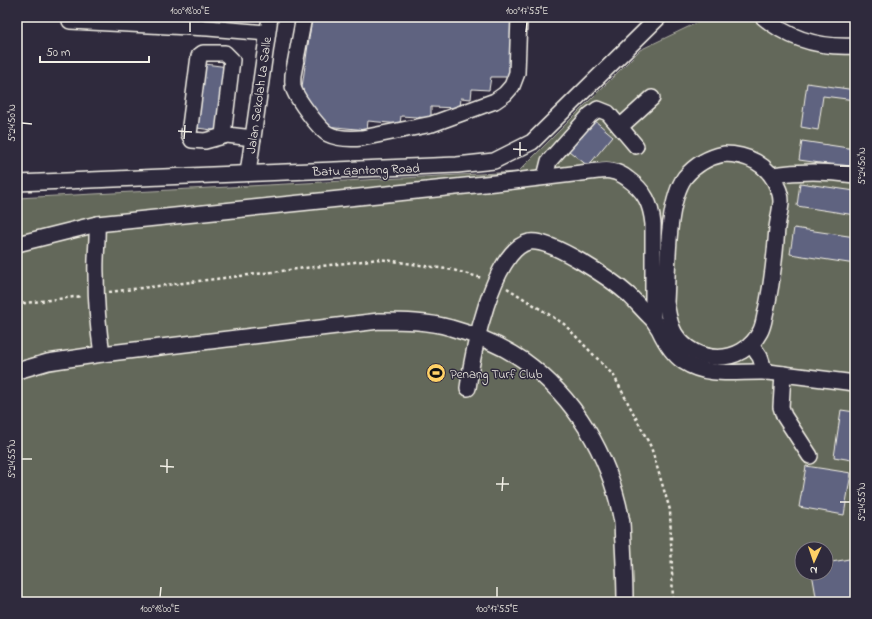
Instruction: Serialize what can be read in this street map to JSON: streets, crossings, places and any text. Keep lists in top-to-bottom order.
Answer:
{
  "streets": {
    "street": ["Jalan Sekolah La Salle", "Batu Gantong Road"]
  },
  "crossings": [
    ["Jalan Sekolah La Salle", "Batu Gantong Road"]
  ],
  "places": {
    "sports": ["Penang Turf Club"]
  },
  "scale_bar": "50 m",
  "north": "bottom",
  "coordinates": [
    "100°18'00\"E",
    "100°17'55\"E",
    "5°24'50\"N",
    "5°24'55\"N"
  ]
}
